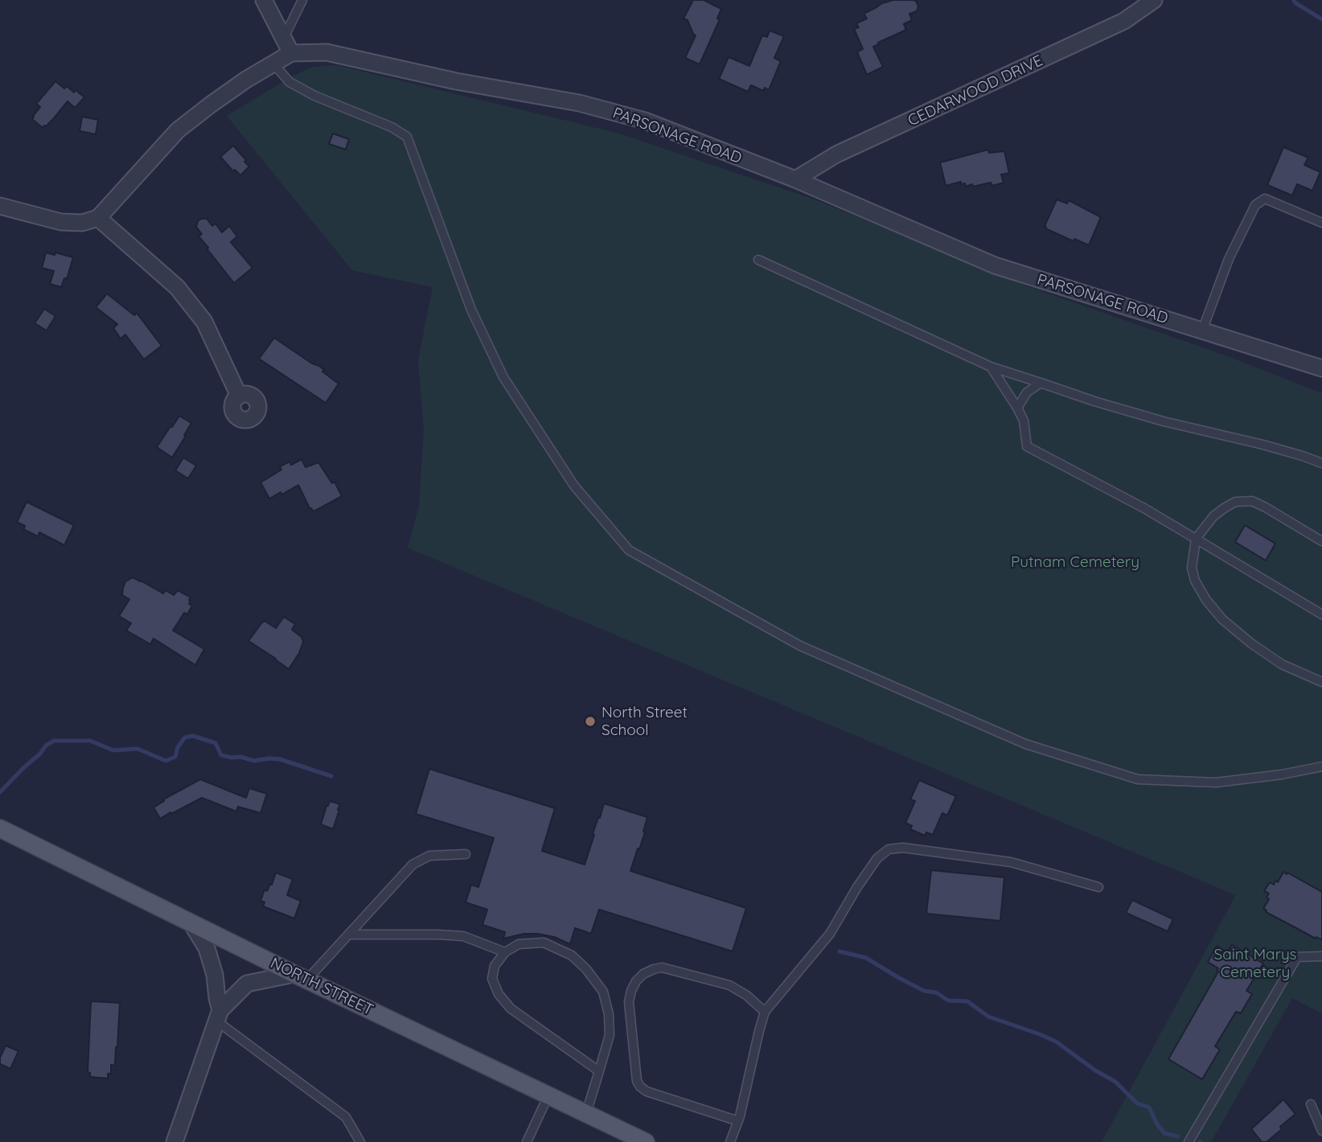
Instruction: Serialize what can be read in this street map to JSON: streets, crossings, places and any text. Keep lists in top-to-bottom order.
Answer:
{
  "streets": {
    "main road": ["NORTH STREET"],
    "street": ["CEDARWOOD DRIVE", "PARSONAGE ROAD"]
  },
  "crossings": [
    ["CEDARWOOD DRIVE", "PARSONAGE ROAD"]
  ],
  "parks": ["Putnam Cemetery", "Saint Marys Cemetery"],
  "places": ["North Street School"]
}
